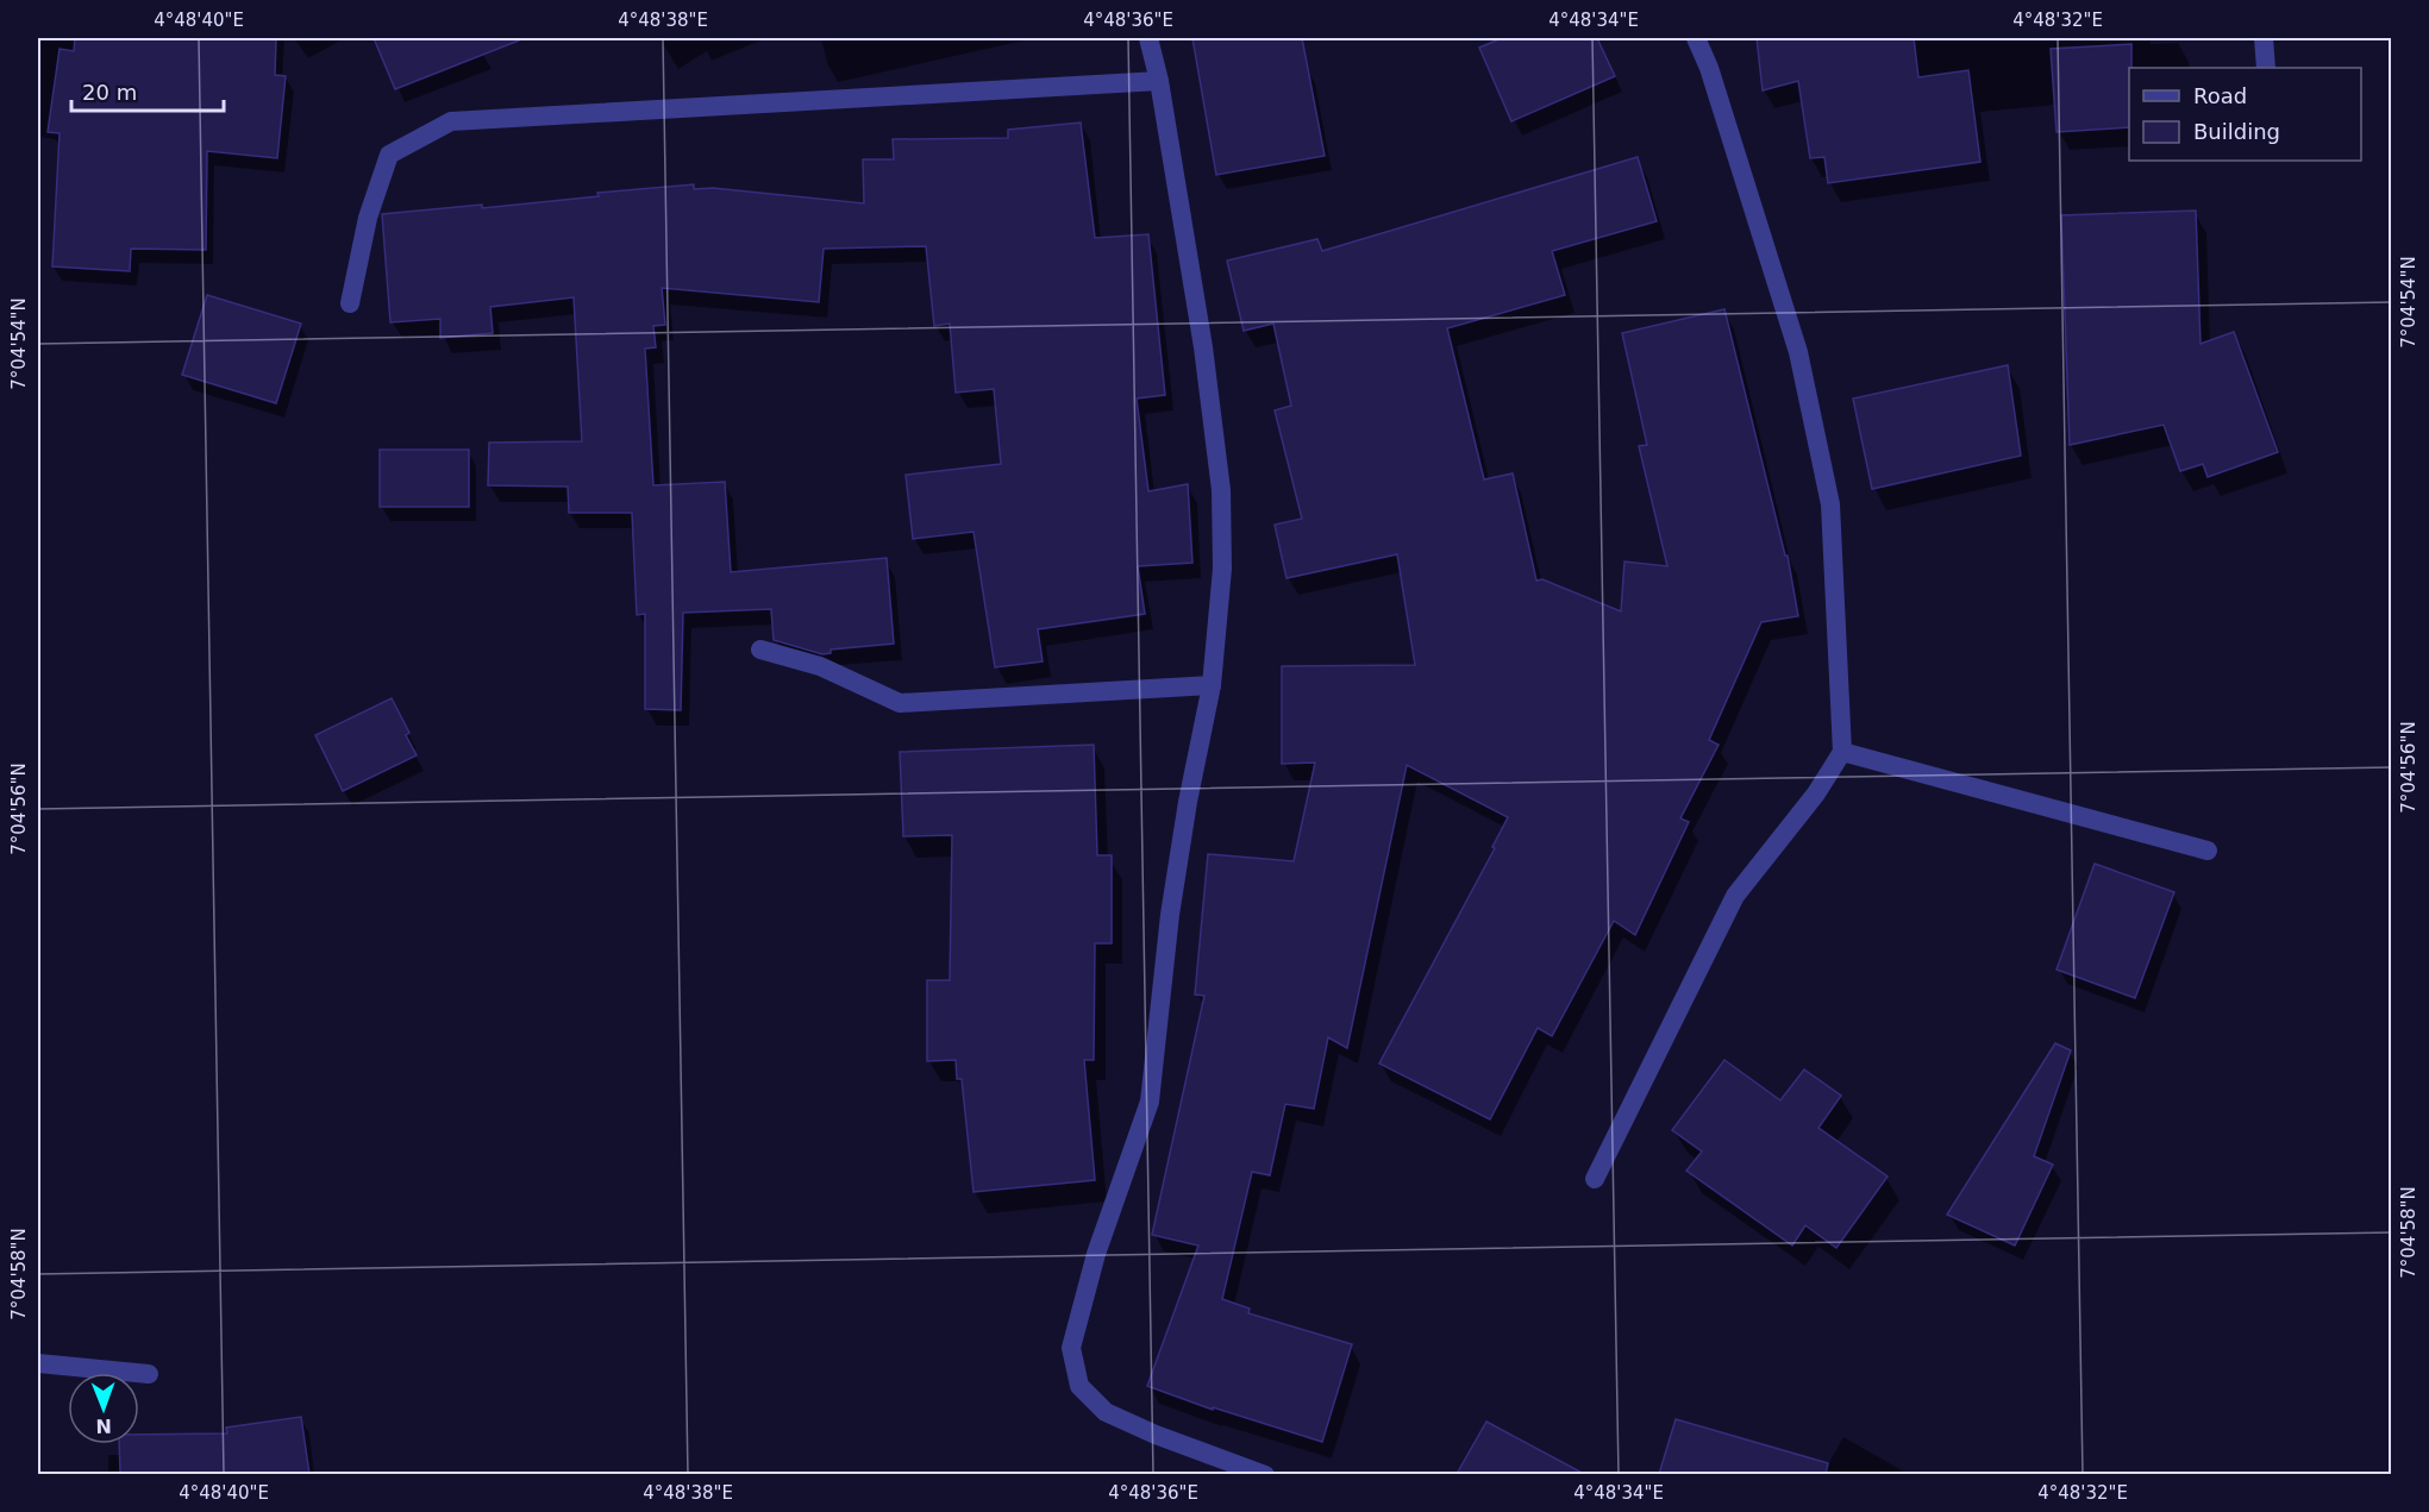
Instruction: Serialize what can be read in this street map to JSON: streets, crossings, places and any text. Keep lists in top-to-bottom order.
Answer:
{
  "legend": ["Road", "Building"],
  "scale_bar": "20 m",
  "north": "bottom",
  "coordinates": [
    "4°48'40\"E",
    "4°48'38\"E",
    "4°48'36\"E",
    "4°48'34\"E",
    "4°48'32\"E",
    "7°04'54\"N",
    "7°04'56\"N",
    "7°04'58\"N"
  ]
}
